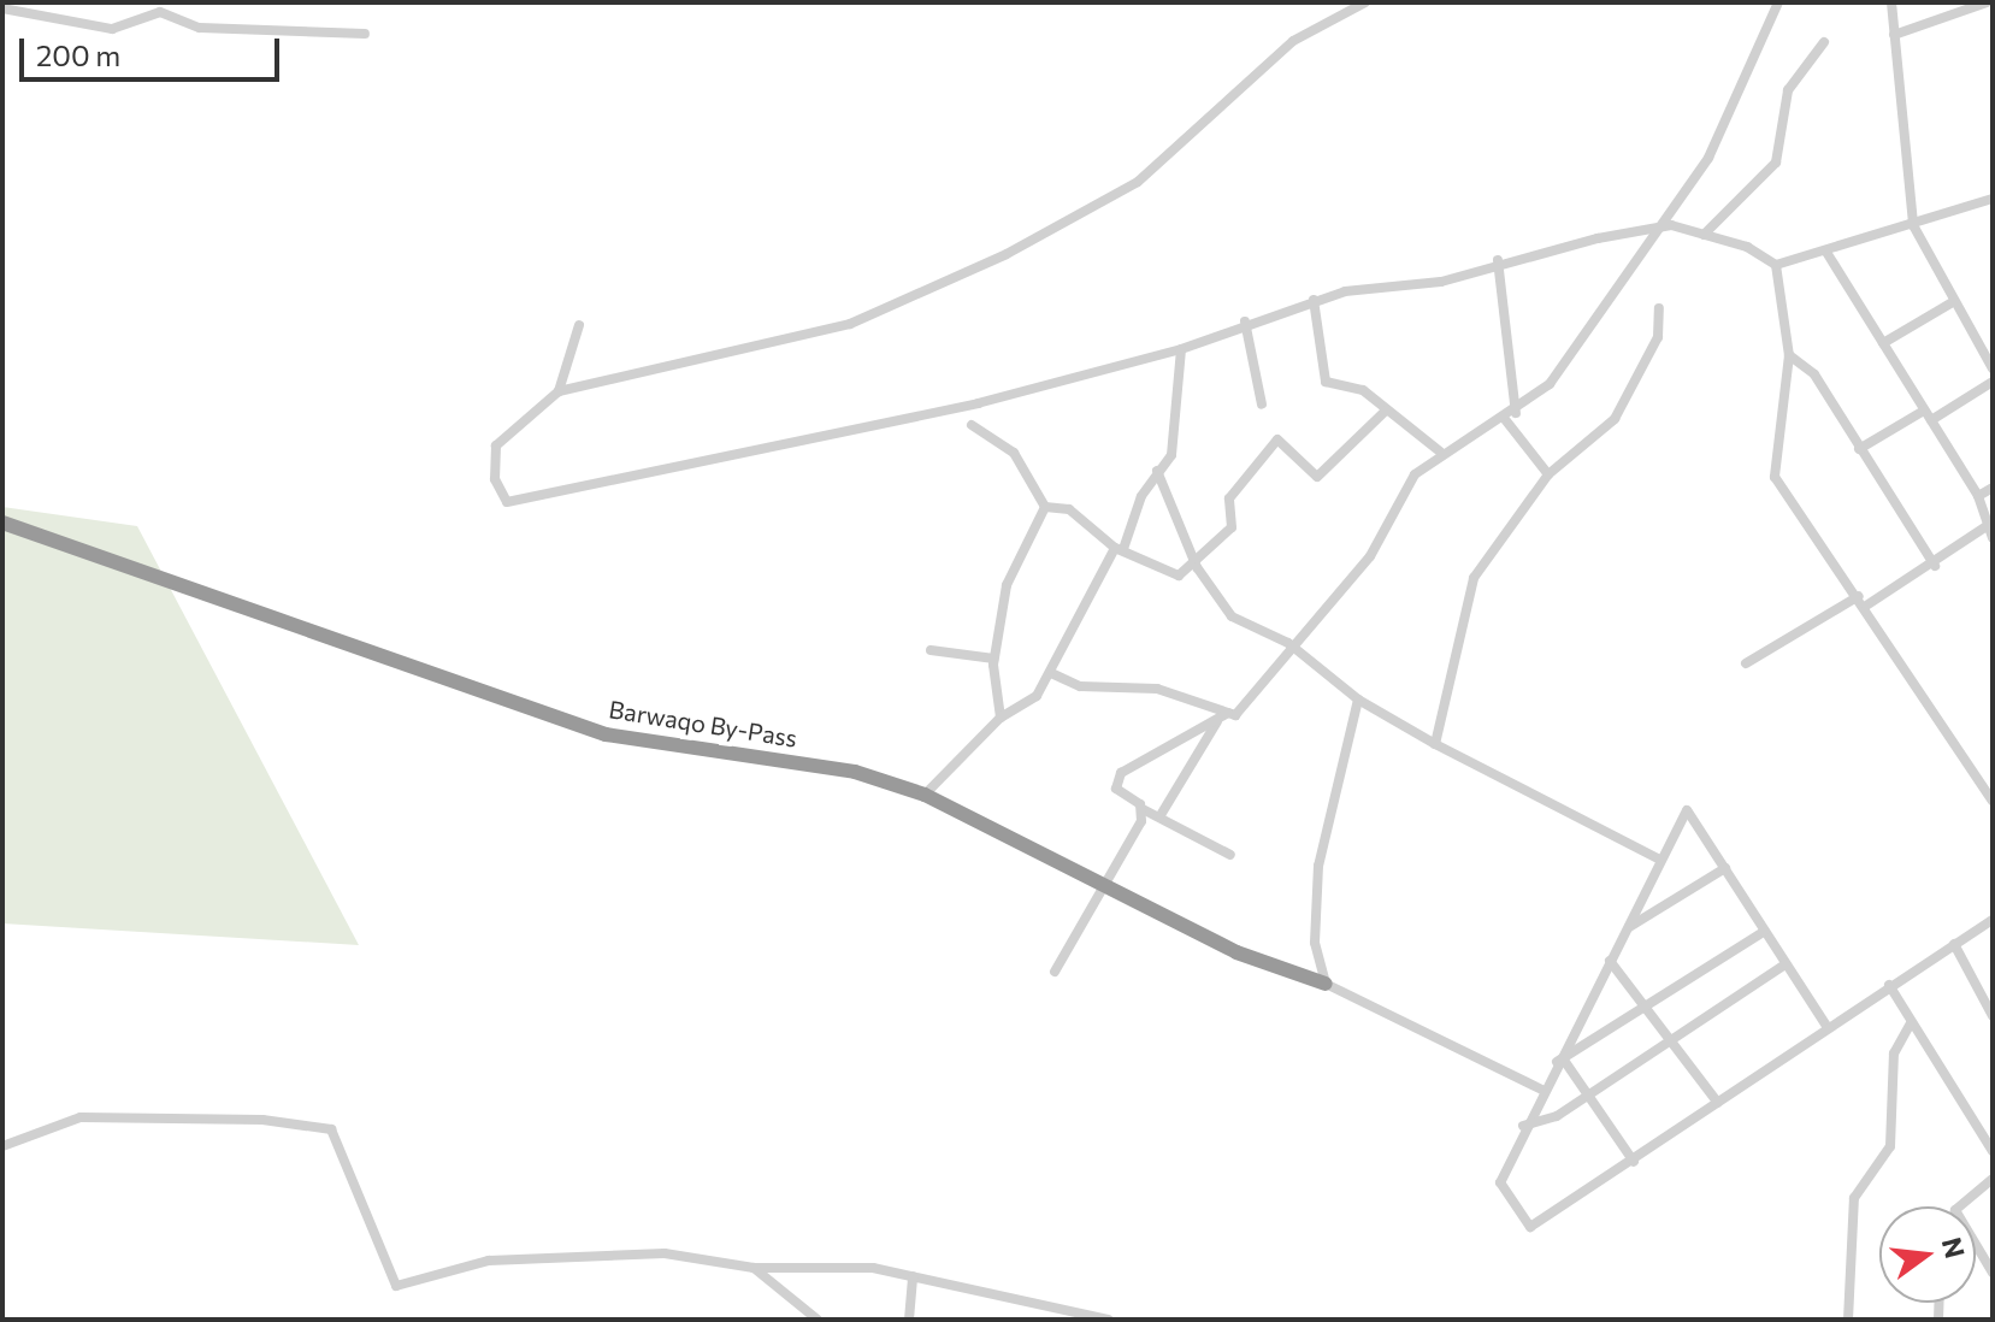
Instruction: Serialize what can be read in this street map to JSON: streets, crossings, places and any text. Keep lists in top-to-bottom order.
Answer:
{
  "streets": {
    "highway": ["Barwaqo By-Pass"]
  },
  "scale_bar": "200 m",
  "north": "right"
}
